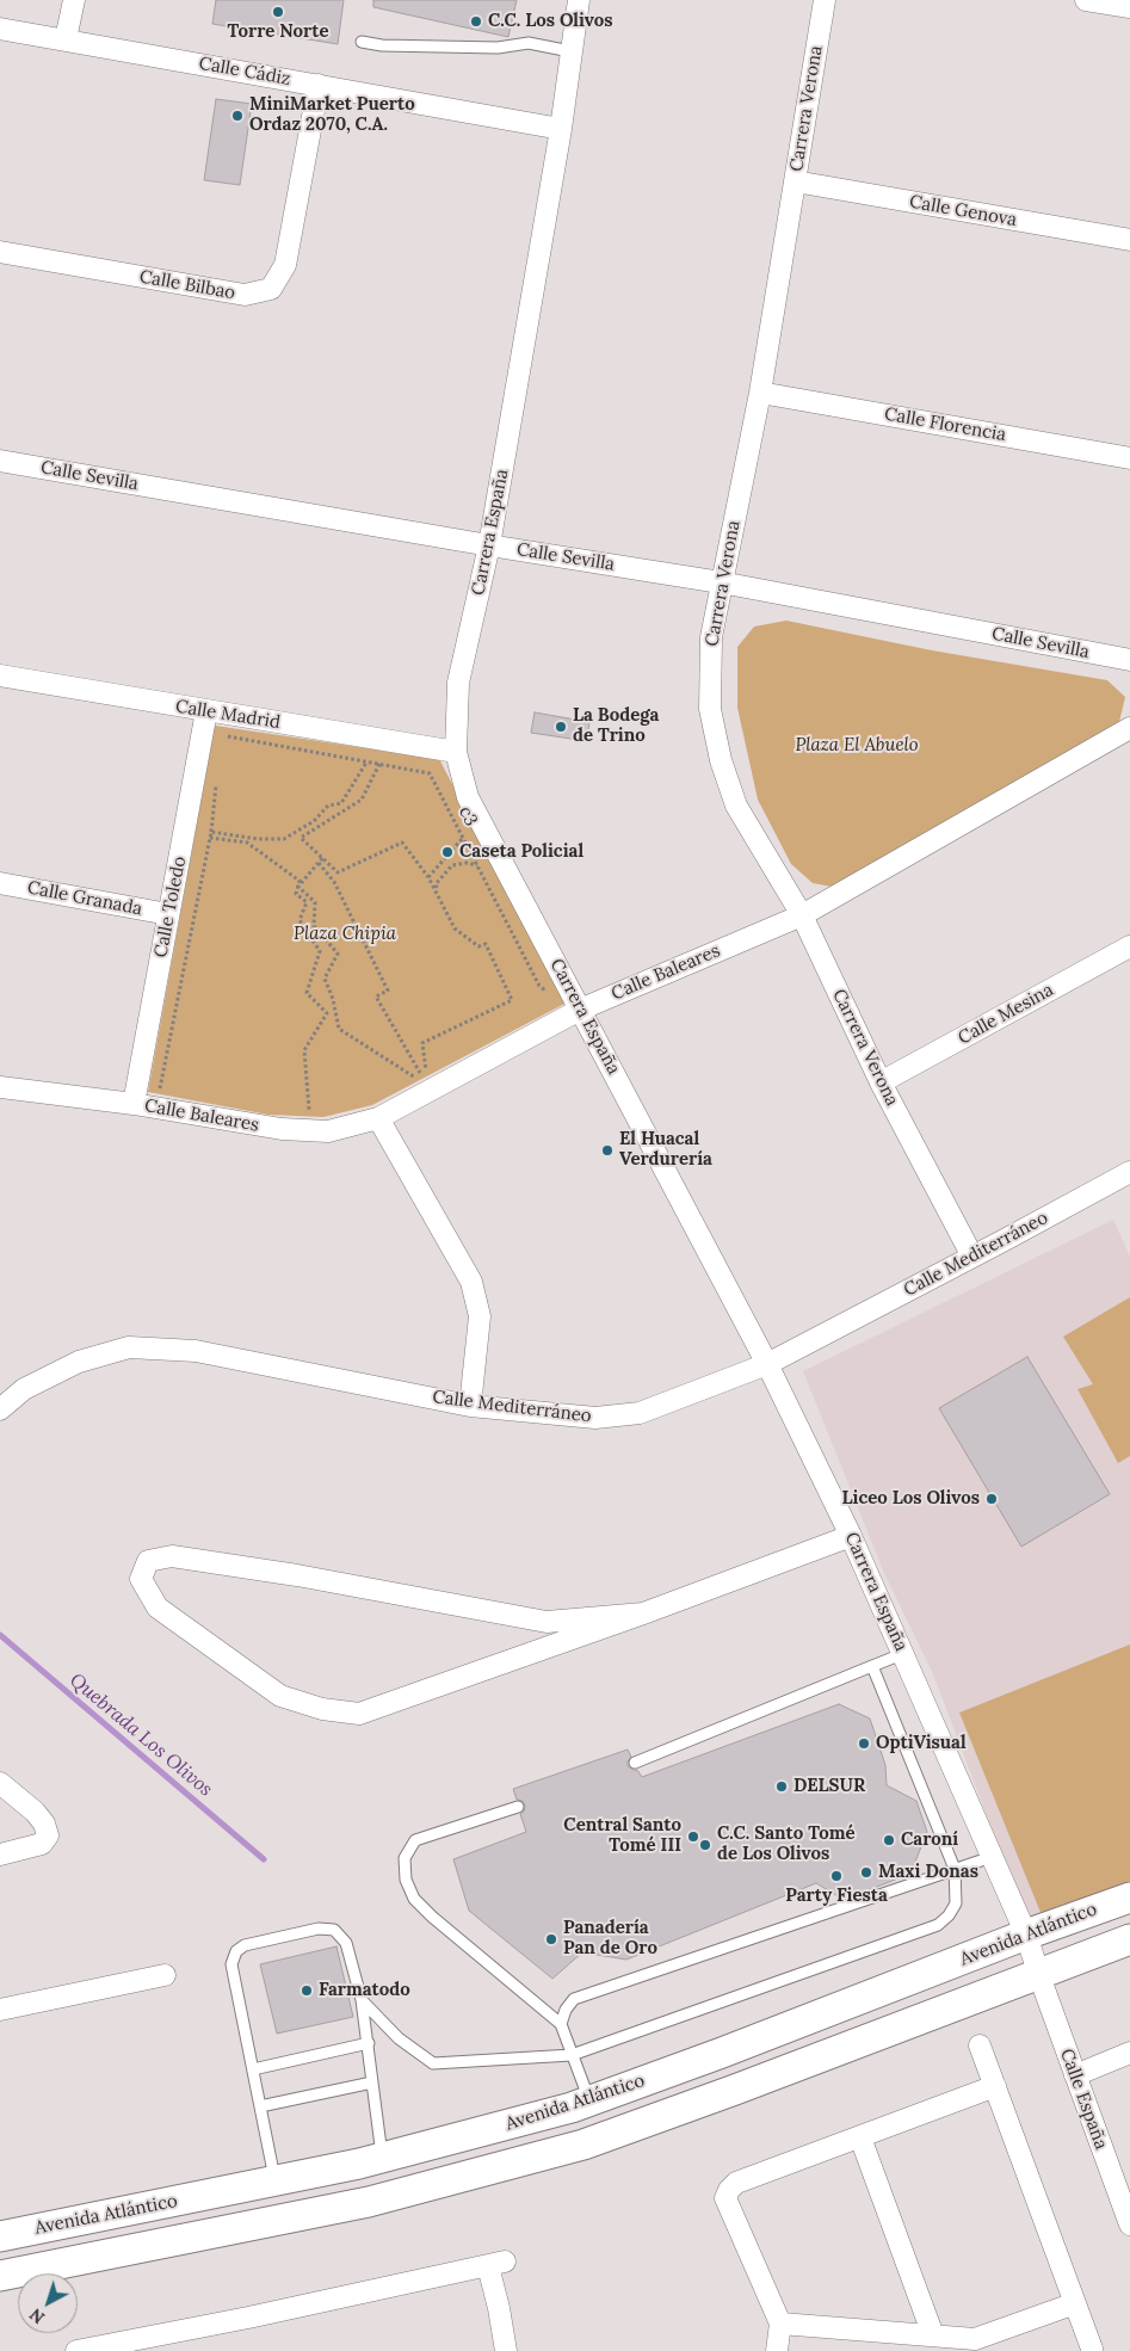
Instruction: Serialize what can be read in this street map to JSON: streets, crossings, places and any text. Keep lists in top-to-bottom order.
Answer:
{
  "streets": {
    "main road": ["Avenida Atlántico"],
    "street": [
      "Calle Cádiz",
      "Carrera Verona",
      "Calle Genova",
      "Calle Bilbao",
      "Calle Florencia",
      "Calle Sevilla",
      "Carrera España",
      "Calle Madrid",
      "Calle Granada",
      "Calle Toledo",
      "Calle Baleares",
      "Calle Mesina",
      "Calle Mediterráneo",
      "Calle España"
    ],
    "path": ["c3"]
  },
  "crossings": [
    ["Calle Cádiz", "Calle Bilbao"],
    ["Calle Cádiz", "Carrera España"],
    ["Carrera Verona", "Calle Genova"],
    ["Carrera Verona", "Calle Florencia"],
    ["Carrera Verona", "Calle Sevilla"],
    ["Carrera Verona", "Calle Baleares"],
    ["Carrera Verona", "Calle Mesina"],
    ["Carrera Verona", "Calle Mediterráneo"],
    ["Calle Sevilla", "Carrera España"],
    ["Carrera España", "Calle Madrid"],
    ["Carrera España", "Calle Baleares"],
    ["Carrera España", "Calle Mediterráneo"],
    ["Carrera España", "Avenida Atlántico"],
    ["Carrera España", "Calle España"],
    ["Calle Madrid", "Calle Toledo"],
    ["Calle Granada", "Calle Toledo"],
    ["Calle Toledo", "Calle Baleares"]
  ],
  "water": ["Quebrada Los Olivos"],
  "parks": ["Plaza El Abuelo", "Plaza Chipia"],
  "places": [
    "Torre Norte",
    "C.C. Los Olivos",
    "MiniMarket Puerto Ordaz 2070, C.A.",
    "La Bodega de Trino",
    "Caseta Policial",
    "El Huacal Verdurería",
    "Liceo Los Olivos",
    "OptiVisual",
    "DELSUR",
    "Central Santo Tomé III",
    "Caroní",
    "C.C. Santo Tomé de Los Olivos",
    "Maxi Donas",
    "Party Fiesta",
    "Panadería Pan de Oro",
    "Farmatodo"
  ],
  "north": "bottom left"
}
